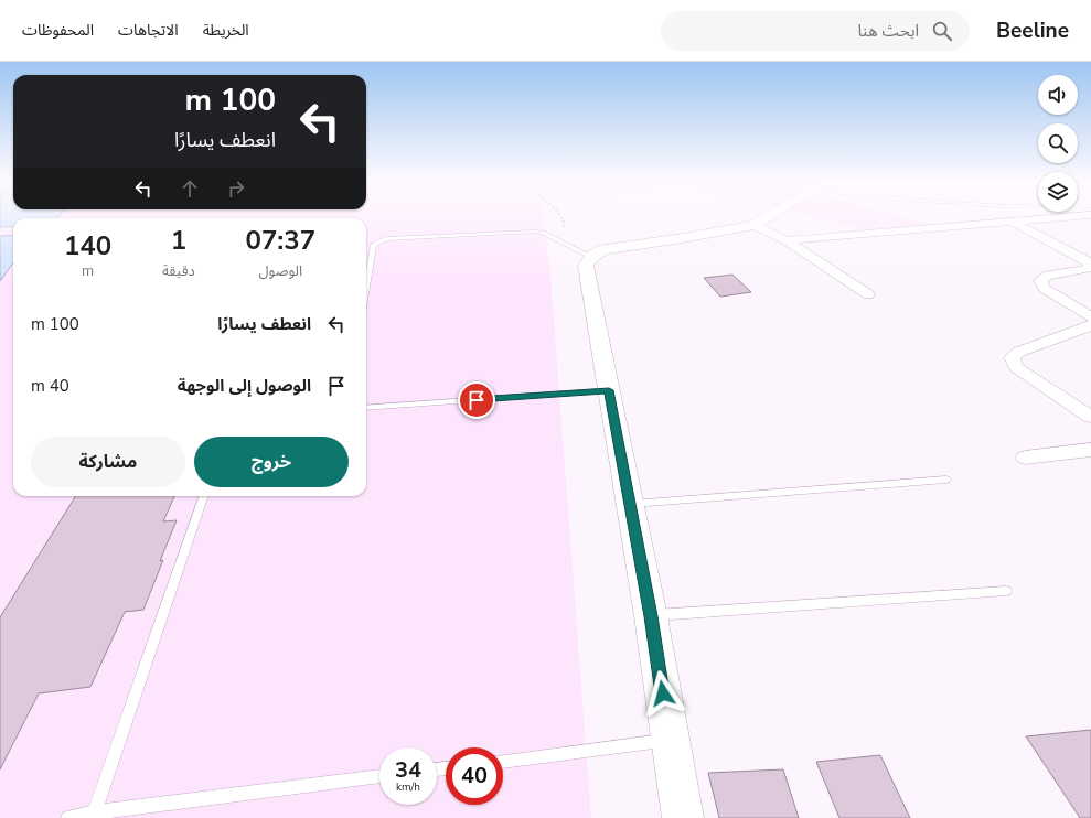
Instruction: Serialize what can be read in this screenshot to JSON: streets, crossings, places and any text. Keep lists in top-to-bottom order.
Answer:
{
  "page": {
    "header": "Beeline",
    "search": "ابحث هنا",
    "nav": ["الخريطة", "الاتجاهات", "المحفوظات"],
    "turn": ["100 m", "انعطف يسارًا"],
    "eta": [
      "07:37",
      "الوصول",
      "1",
      "دقيقة",
      "140",
      "m"
    ],
    "list": [
      {
        "name": "انعطف يسارًا",
        "value": "100 m"
      },
      {
        "name": "الوصول إلى الوجهة",
        "value": "40 m"
      }
    ],
    "buttons": ["خروج", "مشاركة"],
    "speed": "34 km/h",
    "limit": "40"
  }
}
